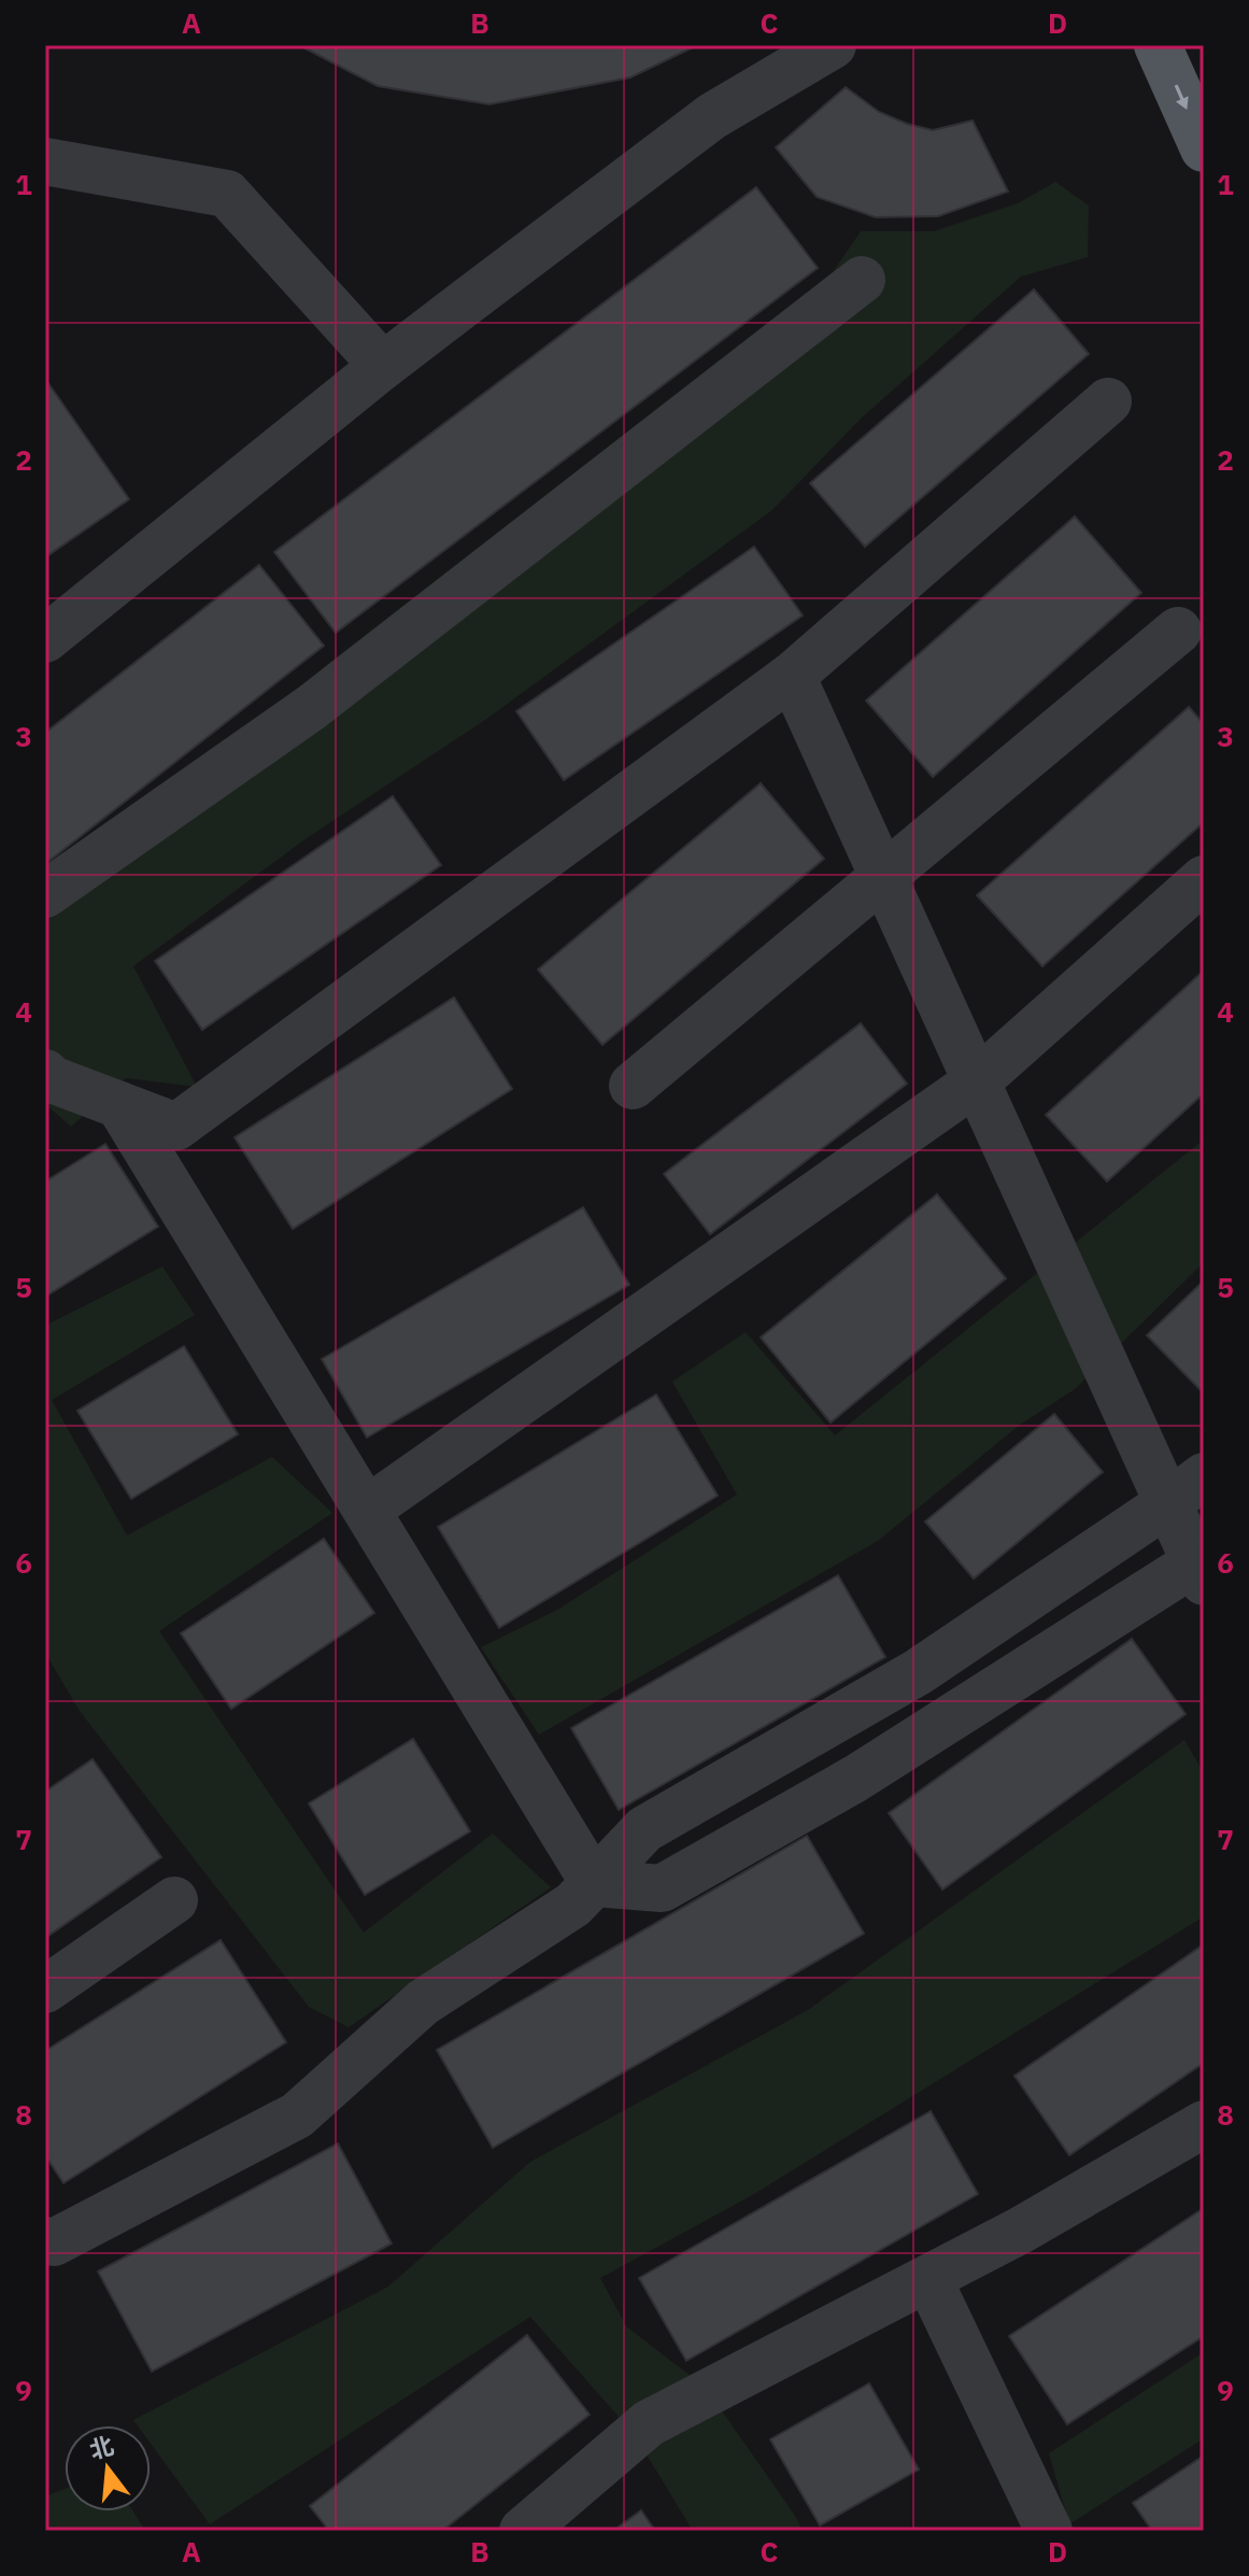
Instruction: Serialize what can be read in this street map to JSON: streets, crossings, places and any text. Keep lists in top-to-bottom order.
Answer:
{
  "north": "top",
  "grid": {
    "columns": [
      "A",
      "B",
      "C",
      "D"
    ],
    "rows": [
      "1",
      "2",
      "3",
      "4",
      "5",
      "6",
      "7",
      "8",
      "9"
    ]
  }
}
